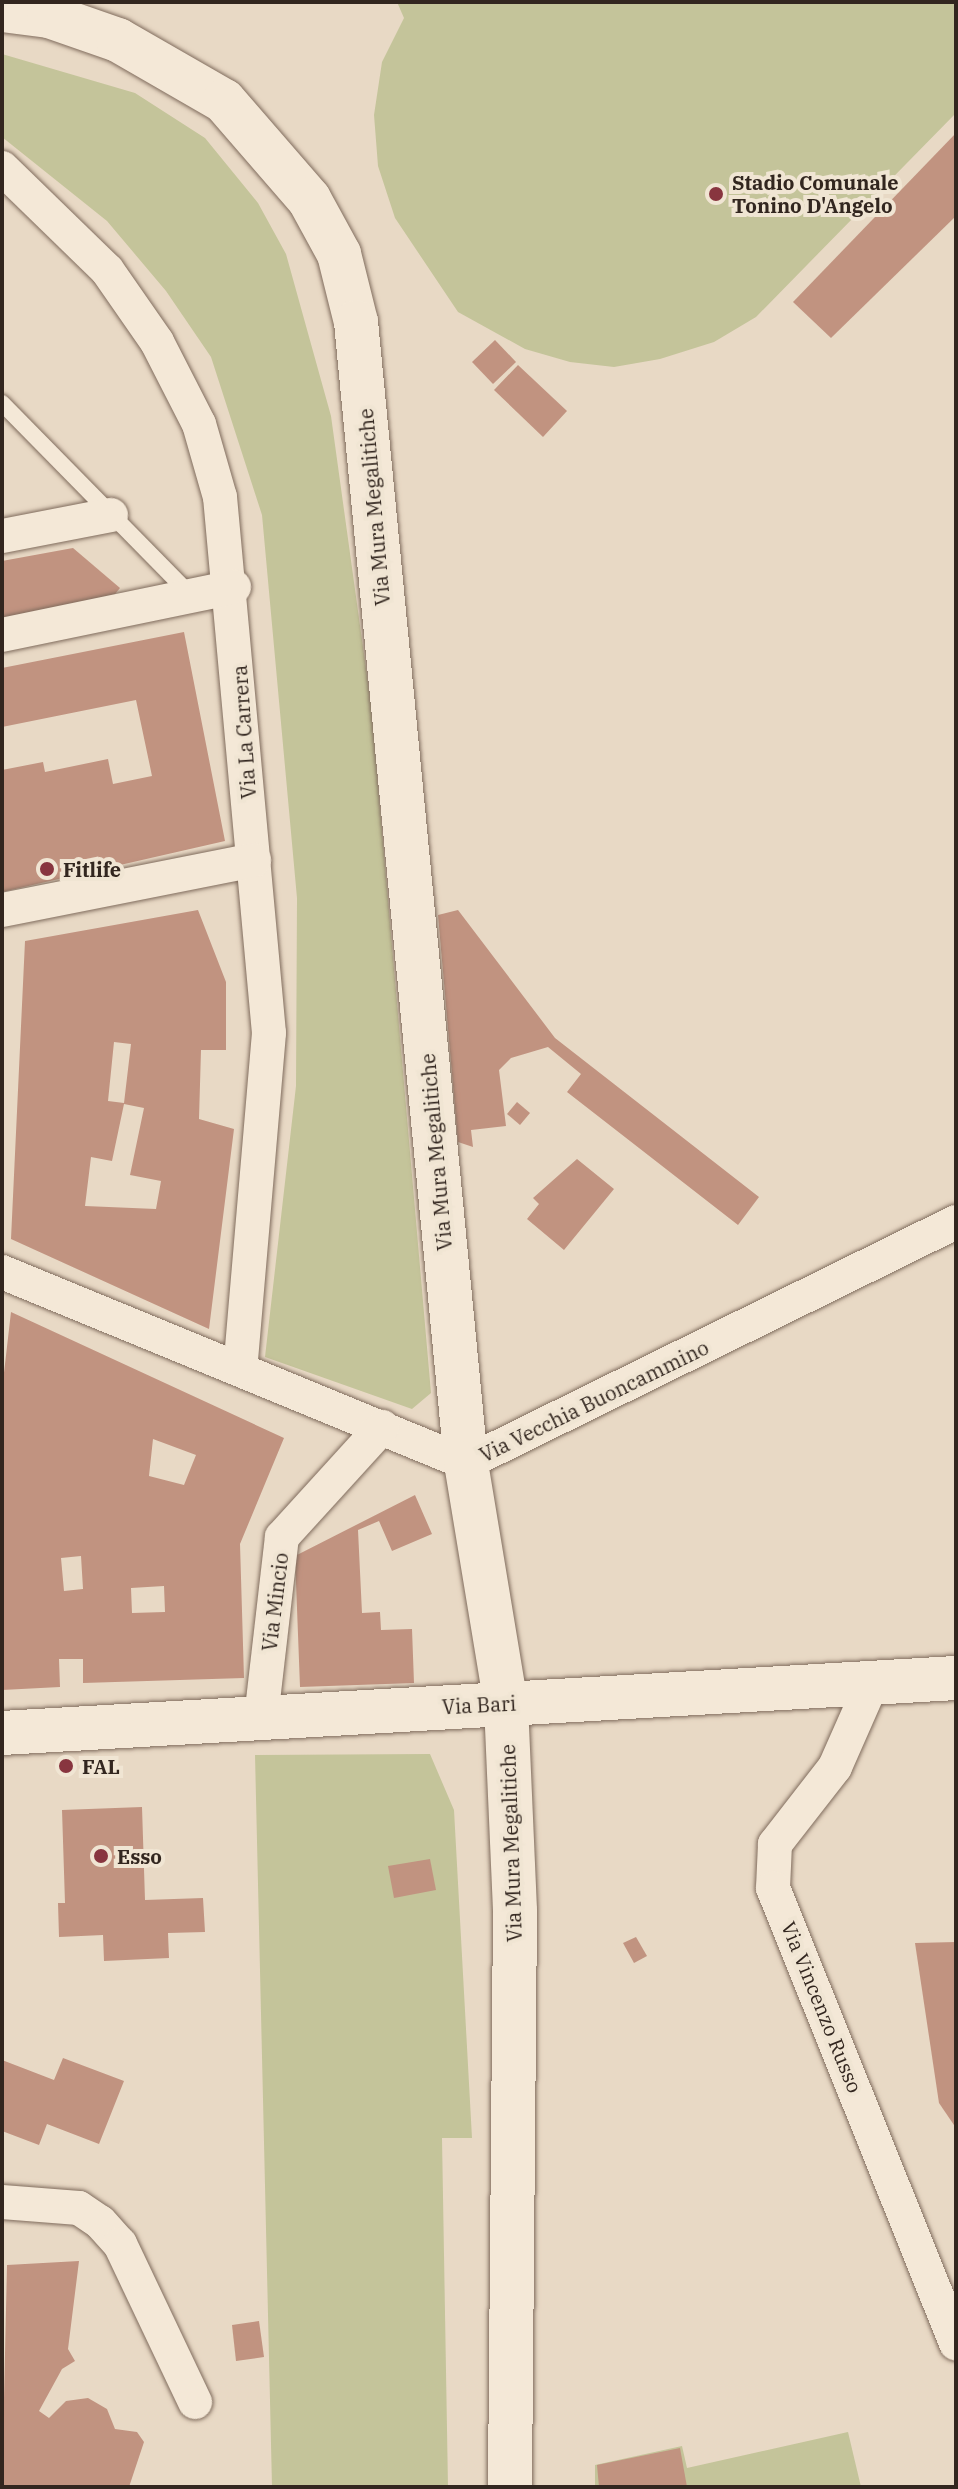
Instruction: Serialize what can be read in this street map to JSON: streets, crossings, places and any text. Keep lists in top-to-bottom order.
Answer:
{
  "streets": {
    "main road": ["Via Mura Megalitiche", "Via Bari"],
    "street": [
      "Via La Carrera",
      "Via Vecchia Buoncammino",
      "Via Mincio",
      "Via Vincenzo Russo"
    ]
  },
  "crossings": [
    ["Via Mura Megalitiche", "Via Vecchia Buoncammino"],
    ["Via Mura Megalitiche", "Via Bari"],
    ["Via La Carrera", "Via Vecchia Buoncammino"],
    ["Via Vecchia Buoncammino", "Via Mincio"],
    ["Via Mincio", "Via Bari"],
    ["Via Bari", "Via Vincenzo Russo"]
  ],
  "places": [
    "Stadio Comunale Tonino D'Angelo",
    "Fitlife",
    "FAL",
    "Esso"
  ]
}
